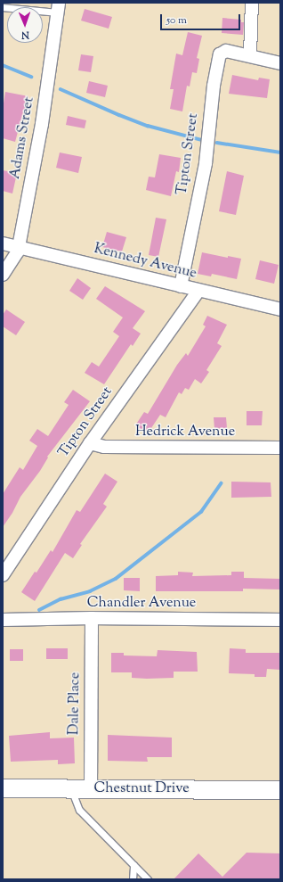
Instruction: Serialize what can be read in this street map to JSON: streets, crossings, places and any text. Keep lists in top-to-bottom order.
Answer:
{
  "streets": {
    "street": [
      "Adams Street",
      "Tipton Street",
      "Kennedy Avenue",
      "Hedrick Avenue",
      "Chandler Avenue",
      "Dale Place",
      "Chestnut Drive"
    ]
  },
  "crossings": [
    ["Adams Street", "Kennedy Avenue"],
    ["Tipton Street", "Kennedy Avenue"],
    ["Tipton Street", "Hedrick Avenue"],
    ["Chandler Avenue", "Dale Place"],
    ["Dale Place", "Chestnut Drive"]
  ],
  "scale_bar": "50 m",
  "north": "bottom"
}
